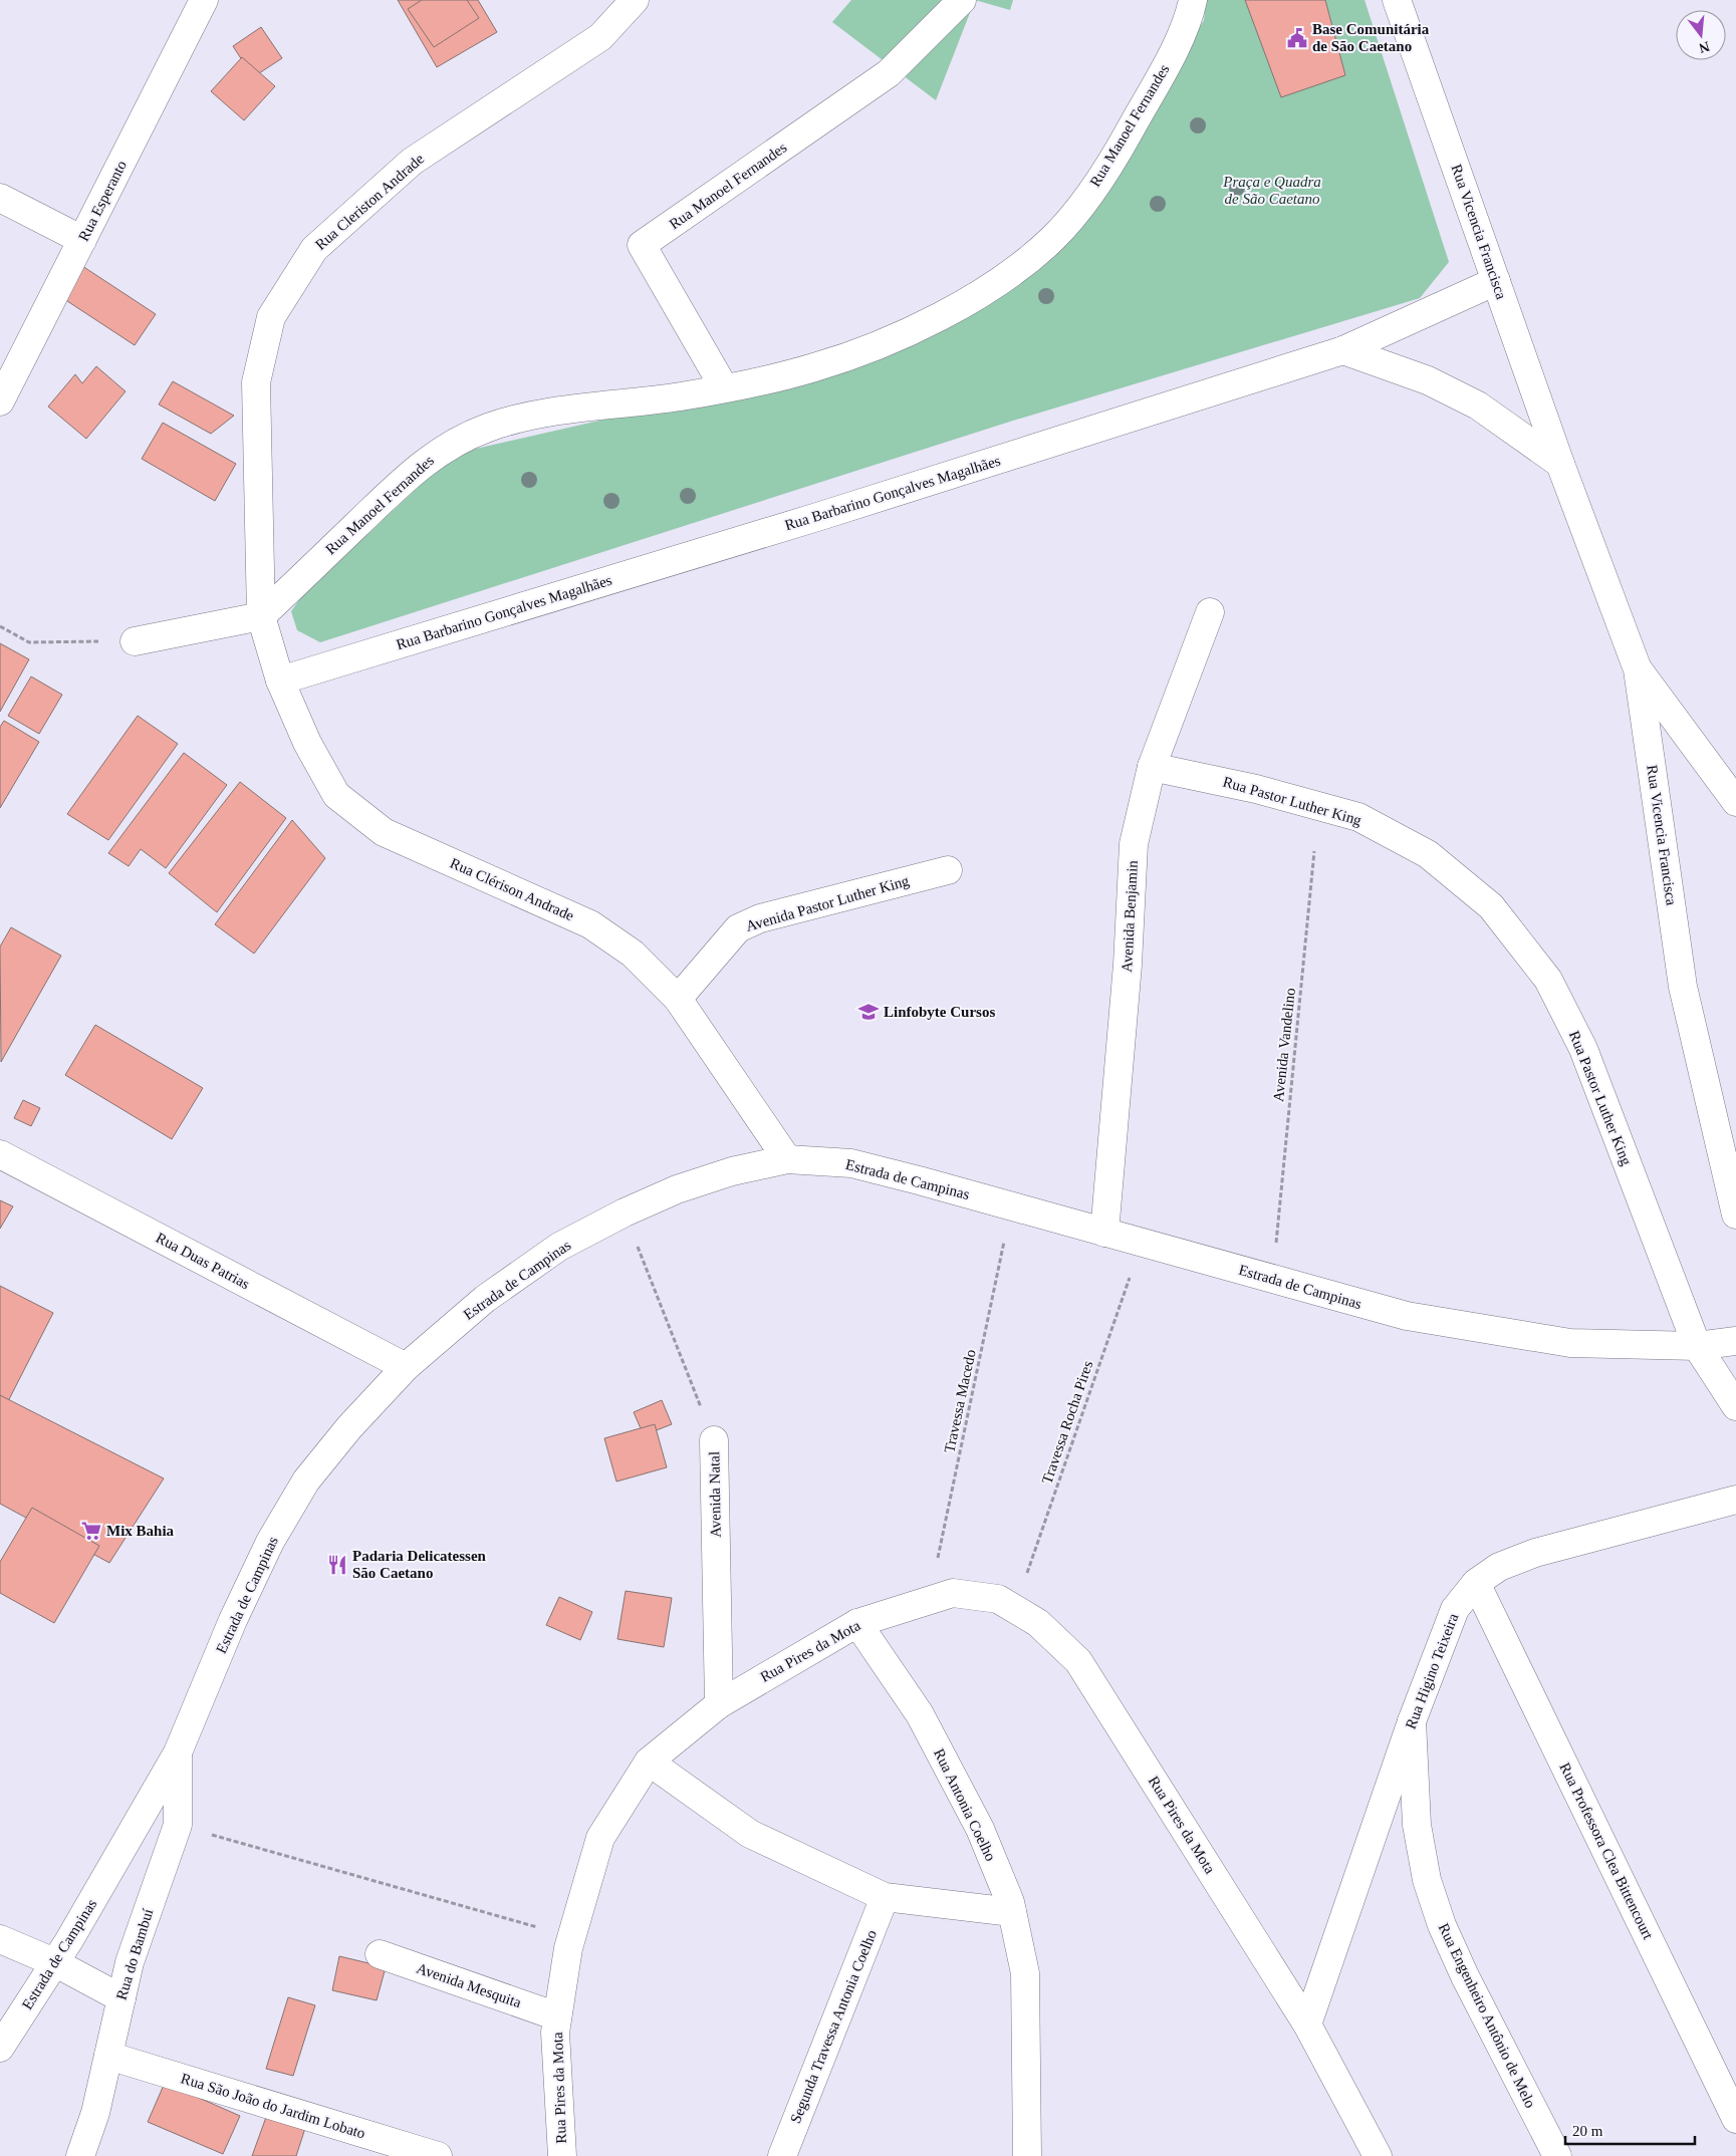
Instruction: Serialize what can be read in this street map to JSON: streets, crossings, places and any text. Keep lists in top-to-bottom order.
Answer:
{
  "streets": {
    "street": [
      "Rua Manoel Fernandes",
      "Rua Esperanto",
      "Rua Cleriston Andrade",
      "Rua Vicencia Francisca",
      "Rua Barbarino Gonçalves Magalhães",
      "Rua Pastor Luther King",
      "Rua Clérison Andrade",
      "Avenida Pastor Luther King",
      "Avenida Benjamin",
      "Estrada de Campinas",
      "Rua Duas Patrias",
      "Avenida Natal",
      "Rua Pires da Mota",
      "Rua Higino Teixeira",
      "Rua Antonia Coelho",
      "Rua Professora Clea Bittencourt",
      "Rua do Bambuí",
      "Avenida Mesquita",
      "Rua Engenheiro Antônio de Melo",
      "Segunda Travessa Antonia Coelho",
      "Rua São João do Jardim Lobato"
    ],
    "path": ["Avenida Vandelino", "Travessa Macedo", "Travessa Rocha Pires"]
  },
  "crossings": [
    ["Rua Manoel Fernandes", "Rua Cleriston Andrade"],
    ["Rua Manoel Fernandes", "Rua Clérison Andrade"],
    ["Rua Cleriston Andrade", "Rua Clérison Andrade"],
    ["Rua Vicencia Francisca", "Rua Barbarino Gonçalves Magalhães"],
    ["Rua Barbarino Gonçalves Magalhães", "Rua Clérison Andrade"],
    ["Rua Pastor Luther King", "Avenida Benjamin"],
    ["Rua Pastor Luther King", "Estrada de Campinas"],
    ["Rua Clérison Andrade", "Avenida Pastor Luther King"],
    ["Rua Clérison Andrade", "Estrada de Campinas"],
    ["Avenida Benjamin", "Estrada de Campinas"],
    ["Estrada de Campinas", "Rua Duas Patrias"],
    ["Estrada de Campinas", "Travessa Macedo"],
    ["Estrada de Campinas", "Travessa Rocha Pires"],
    ["Estrada de Campinas", "Avenida Natal"],
    ["Estrada de Campinas", "Rua do Bambuí"],
    ["Travessa Macedo", "Rua Pires da Mota"],
    ["Travessa Rocha Pires", "Rua Pires da Mota"],
    ["Avenida Natal", "Rua Pires da Mota"],
    ["Rua Pires da Mota", "Rua Higino Teixeira"],
    ["Rua Pires da Mota", "Rua Antonia Coelho"],
    ["Rua Pires da Mota", "Avenida Mesquita"],
    ["Rua Higino Teixeira", "Rua Professora Clea Bittencourt"],
    ["Rua Higino Teixeira", "Rua Engenheiro Antônio de Melo"],
    ["Rua do Bambuí", "Rua São João do Jardim Lobato"]
  ],
  "parks": ["Praça e Quadra de São Caetano"],
  "places": {
    "public building": ["Base Comunitária de São Caetano"],
    "school or university": ["Linfobyte Cursos"],
    "supermarket": ["Mix Bahia"],
    "restaurant": ["Padaria Delicatessen São Caetano"]
  },
  "scale_bar": "20 m",
  "north": "bottom"
}
